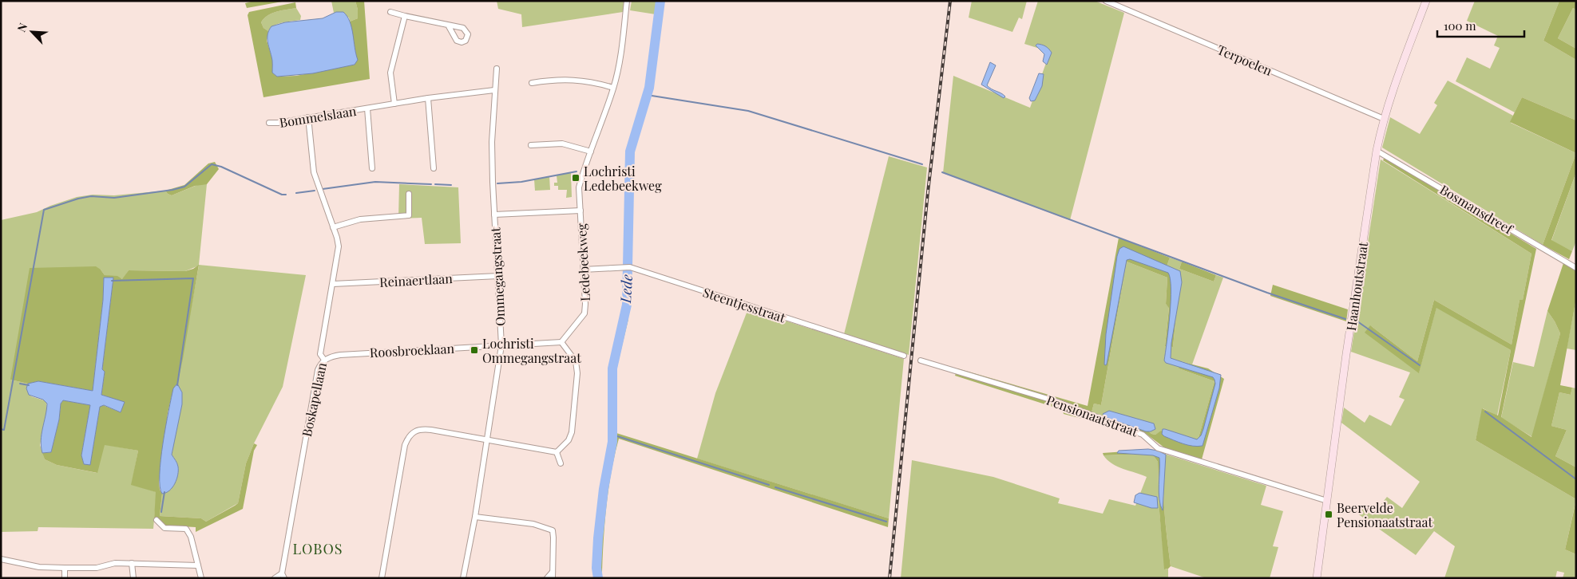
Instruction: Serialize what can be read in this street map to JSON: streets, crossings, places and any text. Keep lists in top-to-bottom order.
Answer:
{
  "streets": {
    "street": [
      "Terpoelen",
      "Bommelslaan",
      "Bosmansdreef",
      "Ledebeekweg",
      "Ommegangstraat",
      "Reinaertlaan",
      "Haanhoutstraat",
      "Steentjesstraat",
      "Roosbroeklaan",
      "Boskapellaan",
      "Pensionaatstraat"
    ]
  },
  "crossings": [
    ["Terpoelen", "Haanhoutstraat"],
    ["Bommelslaan", "Ommegangstraat"],
    ["Bommelslaan", "Boskapellaan"],
    ["Bosmansdreef", "Haanhoutstraat"],
    ["Ledebeekweg", "Steentjesstraat"],
    ["Ledebeekweg", "Roosbroeklaan"],
    ["Ommegangstraat", "Reinaertlaan"],
    ["Ommegangstraat", "Roosbroeklaan"],
    ["Reinaertlaan", "Boskapellaan"],
    ["Haanhoutstraat", "Pensionaatstraat"],
    ["Roosbroeklaan", "Boskapellaan"]
  ],
  "districts": ["LOBOS"],
  "water": ["Lede"],
  "places": {
    "transit": ["Lochristi Ledebeekweg", "Lochristi Ommegangstraat", "Beervelde Pensionaatstraat"]
  },
  "scale_bar": "100 m",
  "north": "top left"
}
